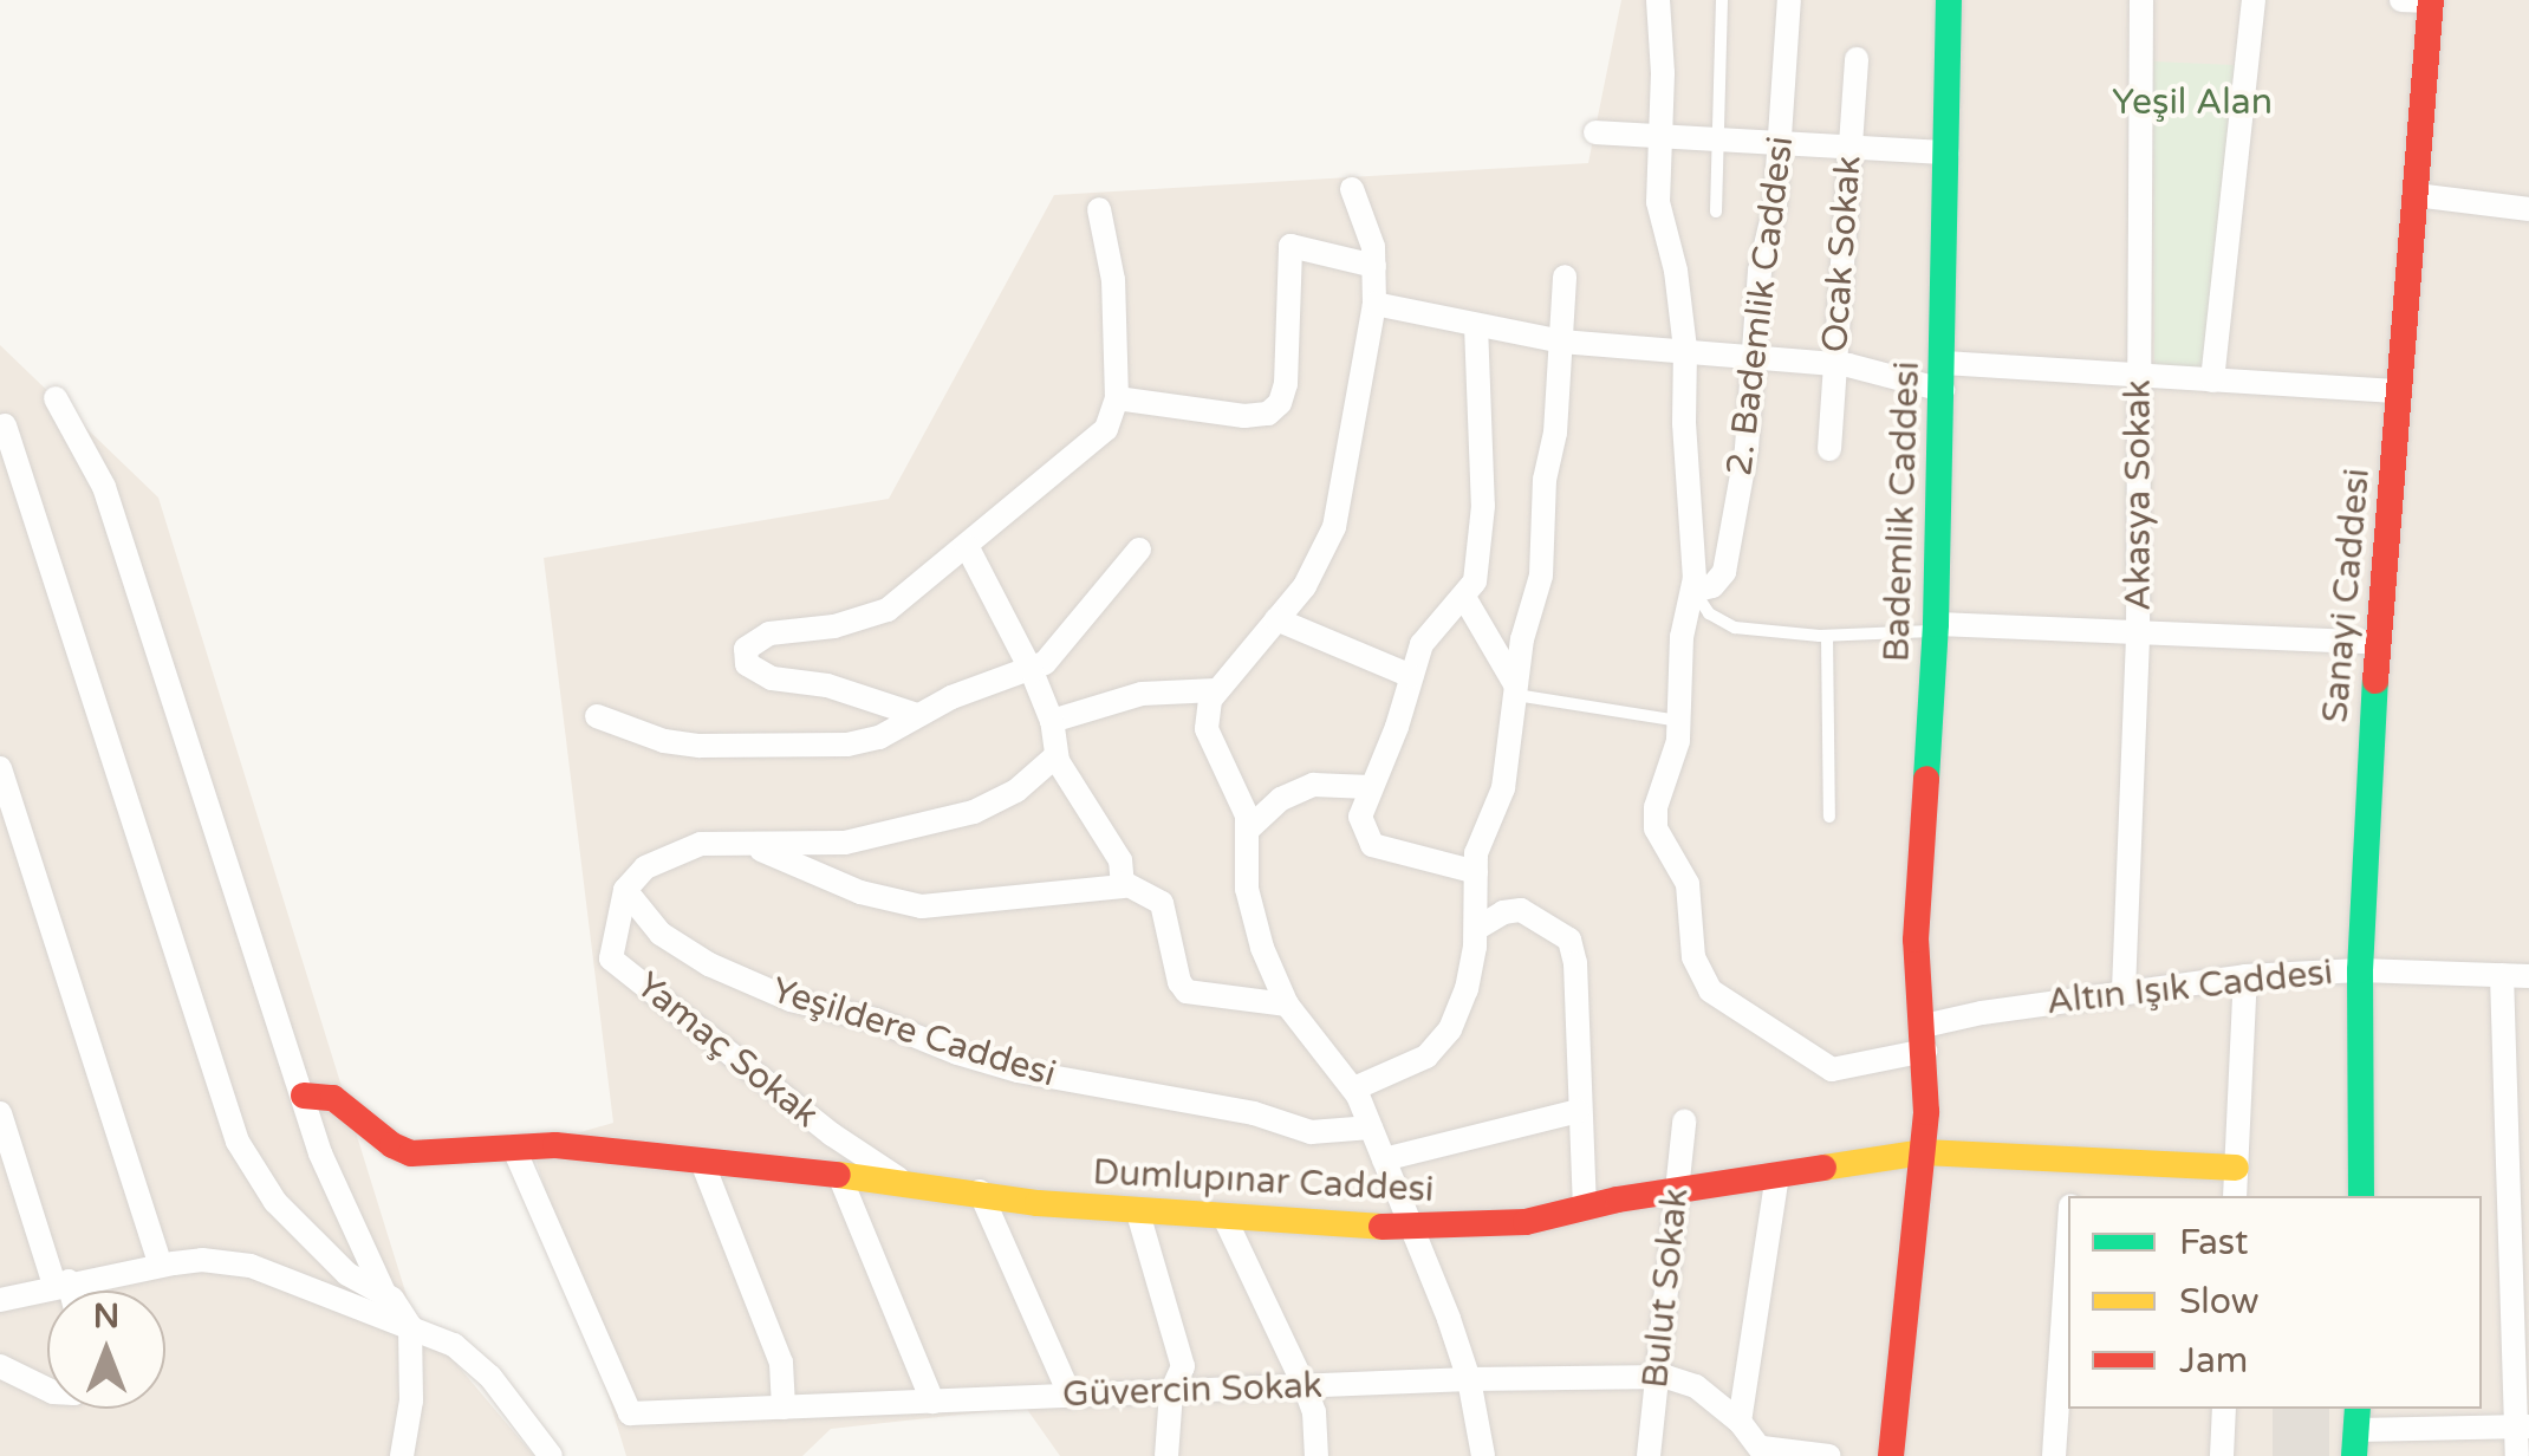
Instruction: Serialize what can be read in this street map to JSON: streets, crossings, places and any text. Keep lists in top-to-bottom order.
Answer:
{
  "streets": {
    "street": [
      "Ocak Sokak",
      "2. Bademlik Caddesi",
      "Akasya Sokak",
      "Bademlik Caddesi",
      "Sanayi Caddesi",
      "Altın Işık Caddesi",
      "Yeşildere Caddesi",
      "Yamaç Sokak",
      "Dumlupınar Caddesi",
      "Bulut Sokak",
      "Güvercin Sokak"
    ]
  },
  "crossings": [
    ["2. Bademlik Caddesi", "Altın Işık Caddesi"],
    ["Akasya Sokak", "Altın Işık Caddesi"],
    ["Bademlik Caddesi", "Altın Işık Caddesi"],
    ["Bademlik Caddesi", "Dumlupınar Caddesi"],
    ["Sanayi Caddesi", "Altın Işık Caddesi"],
    ["Yeşildere Caddesi", "Yamaç Sokak"],
    ["Yamaç Sokak", "Dumlupınar Caddesi"],
    ["Dumlupınar Caddesi", "Bulut Sokak"],
    ["Dumlupınar Caddesi", "Güvercin Sokak"],
    ["Bulut Sokak", "Güvercin Sokak"]
  ],
  "parks": ["Yeşil Alan"],
  "legend": ["Fast", "Slow", "Jam"],
  "north": "top"
}
